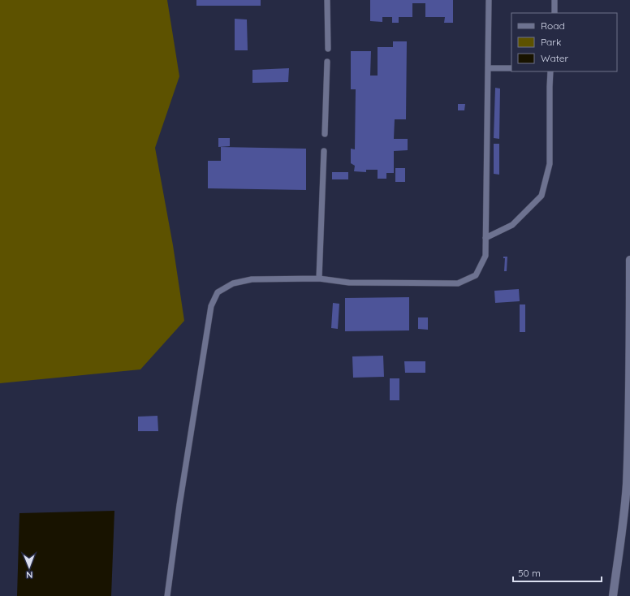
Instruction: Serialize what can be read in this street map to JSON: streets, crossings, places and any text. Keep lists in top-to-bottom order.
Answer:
{
  "legend": ["Road", "Park", "Water"],
  "scale_bar": "50 m",
  "north": "bottom"
}
